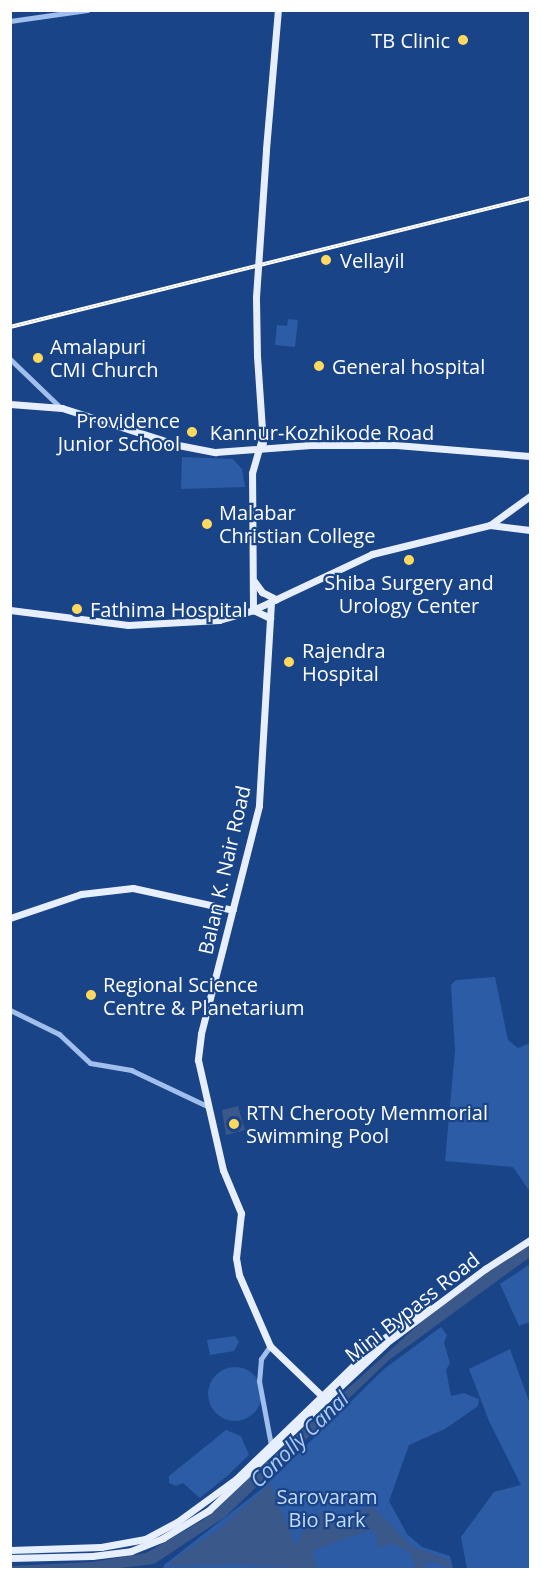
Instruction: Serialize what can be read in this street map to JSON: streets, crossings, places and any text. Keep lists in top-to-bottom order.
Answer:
{
  "streets": {
    "main road": ["Kannur-Kozhikode Road", "Balan K. Nair Road", "Mini Bypass Road"]
  },
  "water": ["Conolly Canal"],
  "parks": ["Sarovaram Bio Park"],
  "places": [
    "TB Clinic",
    "Vellayil",
    "Amalapuri CMI Church",
    "General hospital",
    "Providence Junior School",
    "Malabar Christian College",
    "Shiba Surgery and Urology Center",
    "Fathima Hospital",
    "Rajendra Hospital",
    "Regional Science Centre & Planetarium",
    "RTN Cherooty Memmorial Swimming Pool"
  ]
}
